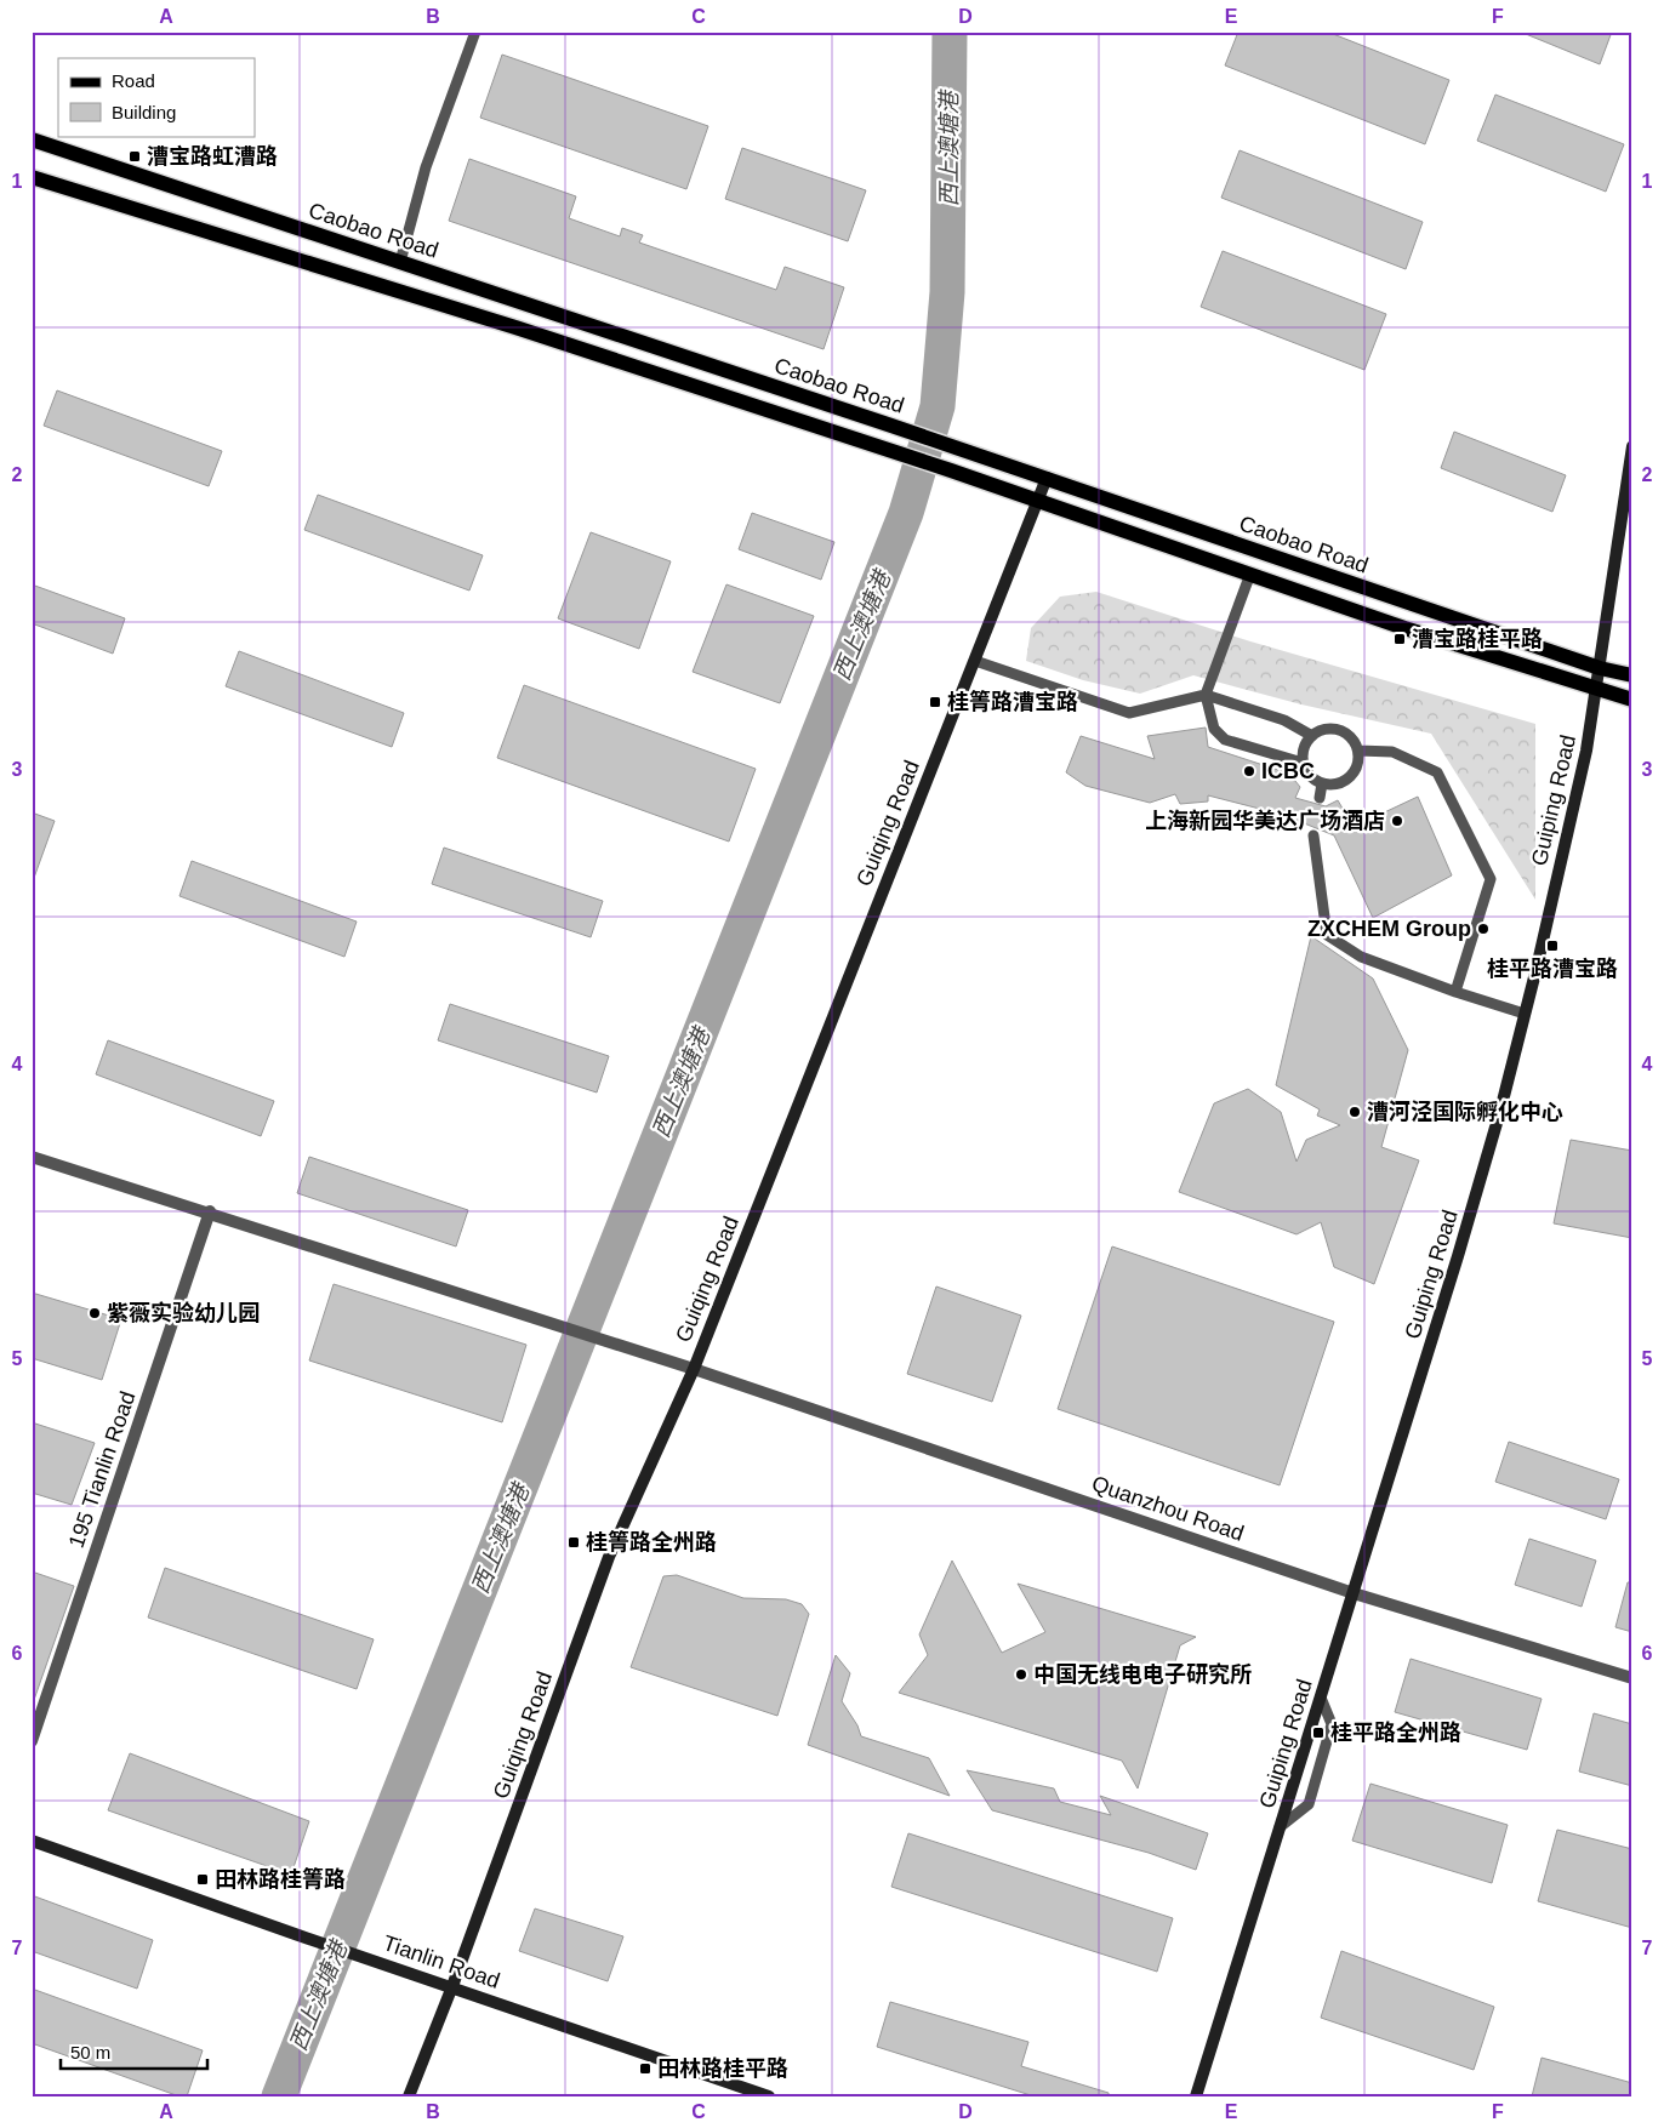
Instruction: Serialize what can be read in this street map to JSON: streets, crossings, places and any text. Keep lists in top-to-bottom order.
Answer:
{
  "streets": {
    "main road": ["Caobao Road"],
    "street": [
      "Guiping Road",
      "Guiqing Road",
      "195 Tianlin Road",
      "Quanzhou Road",
      "Tianlin Road"
    ]
  },
  "crossings": [
    ["Caobao Road", "Guiping Road"],
    ["Caobao Road", "Guiqing Road"],
    ["Guiping Road", "Quanzhou Road"],
    ["Guiqing Road", "Quanzhou Road"],
    ["Guiqing Road", "Tianlin Road"],
    ["195 Tianlin Road", "Quanzhou Road"]
  ],
  "water": ["西上澳塘港"],
  "places": {
    "transit": [
      "漕宝路虹漕路",
      "漕宝路桂平路",
      "桂箐路漕宝路",
      "桂平路漕宝路",
      "桂箐路全州路",
      "桂平路全州路",
      "田林路桂箐路",
      "田林路桂平路"
    ],
    "other": [
      "ICBC",
      "上海新园华美达广场酒店",
      "ZXCHEM Group",
      "漕河泾国际孵化中心",
      "紫薇实验幼儿园",
      "中国无线电电子研究所"
    ]
  },
  "legend": ["Road", "Building"],
  "scale_bar": "50 m",
  "grid": {
    "columns": [
      "A",
      "B",
      "C",
      "D",
      "E",
      "F"
    ],
    "rows": [
      "1",
      "2",
      "3",
      "4",
      "5",
      "6",
      "7"
    ]
  }
}
